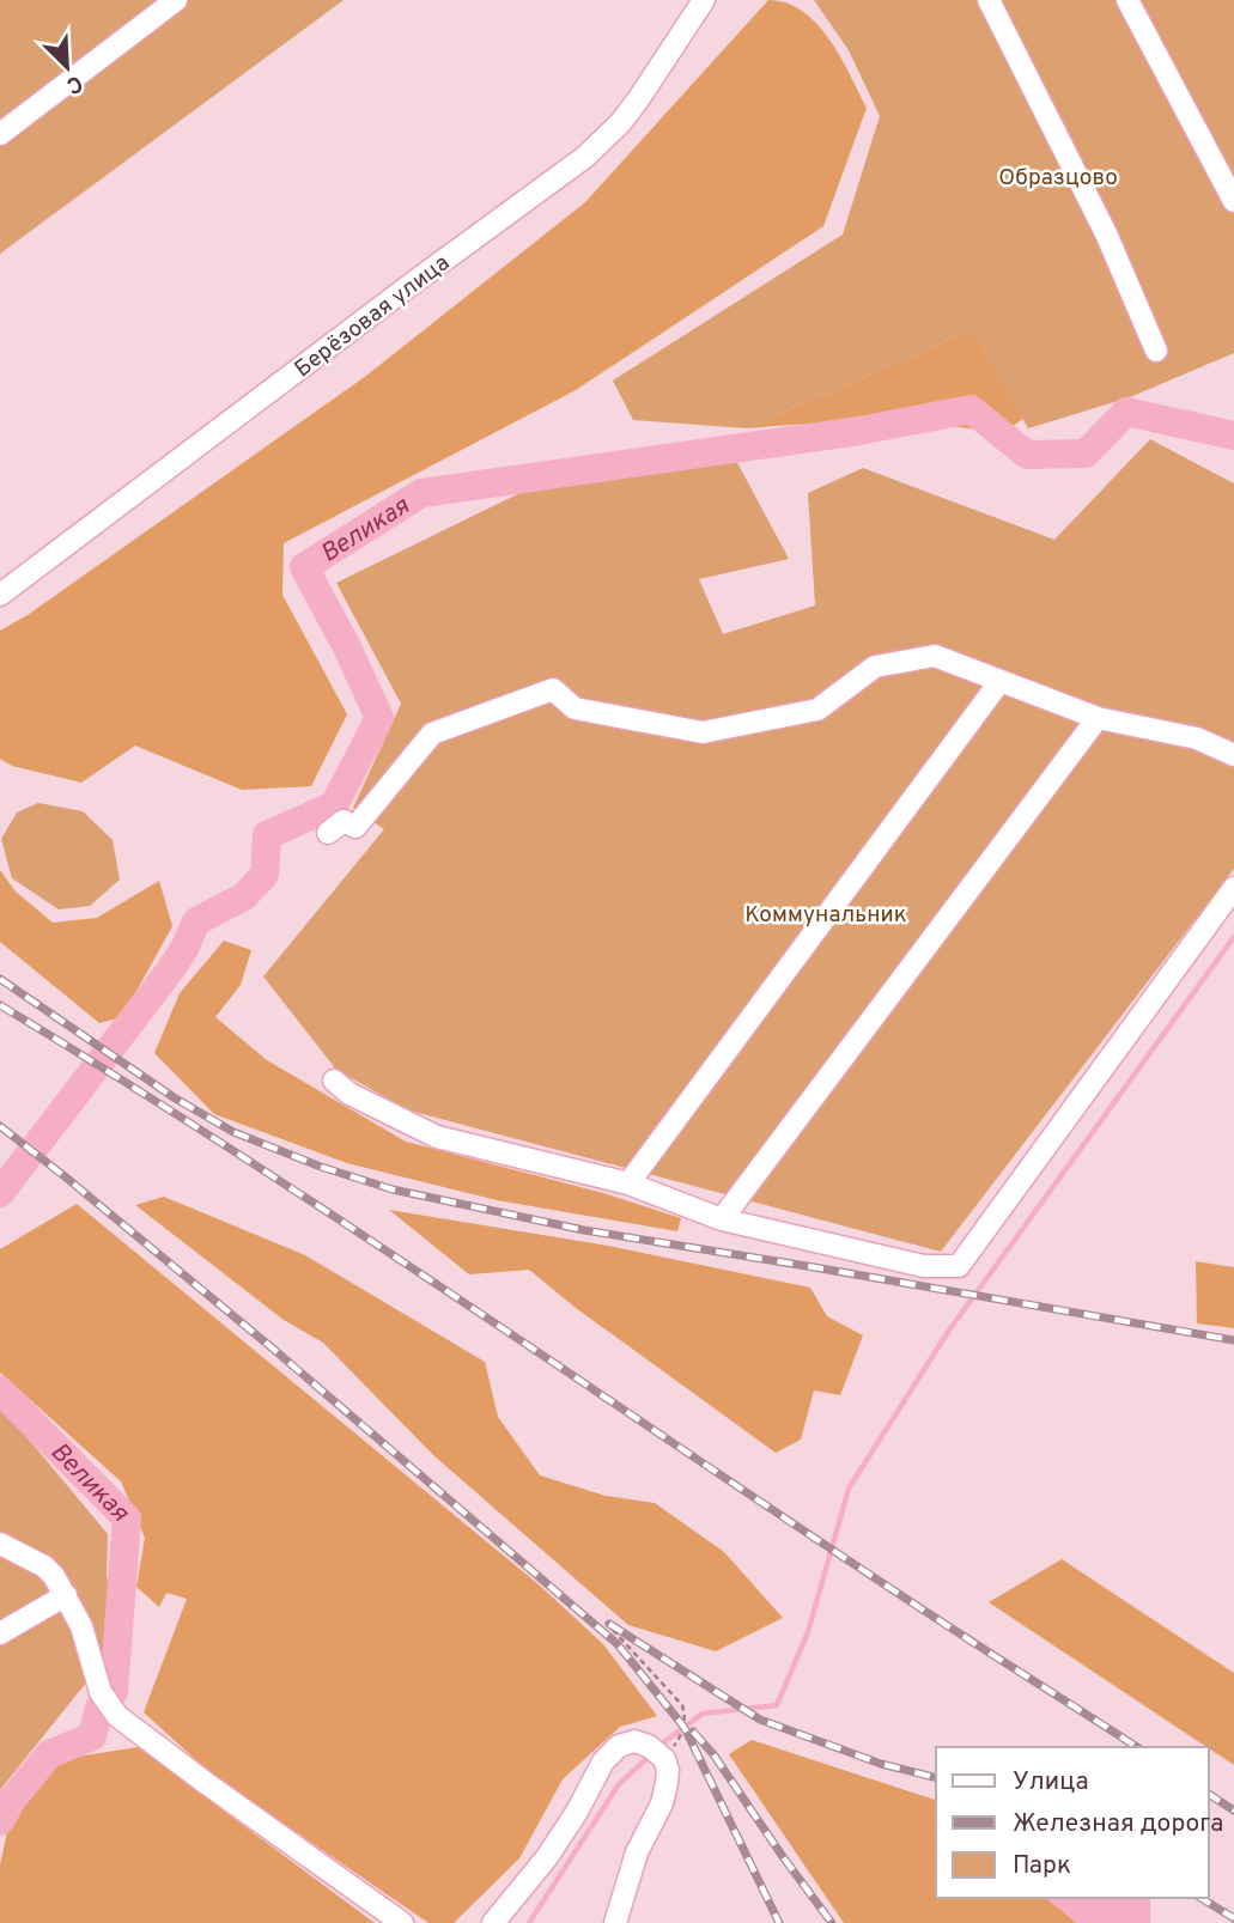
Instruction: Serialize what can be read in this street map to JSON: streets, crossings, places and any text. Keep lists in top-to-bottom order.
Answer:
{
  "streets": {
    "street": ["Берёзовая улица"]
  },
  "water": ["Великая"],
  "parks": ["Образцово", "Коммунальник"],
  "legend": ["Улица", "Железная дорога", "Парк"],
  "north": "bottom right"
}
